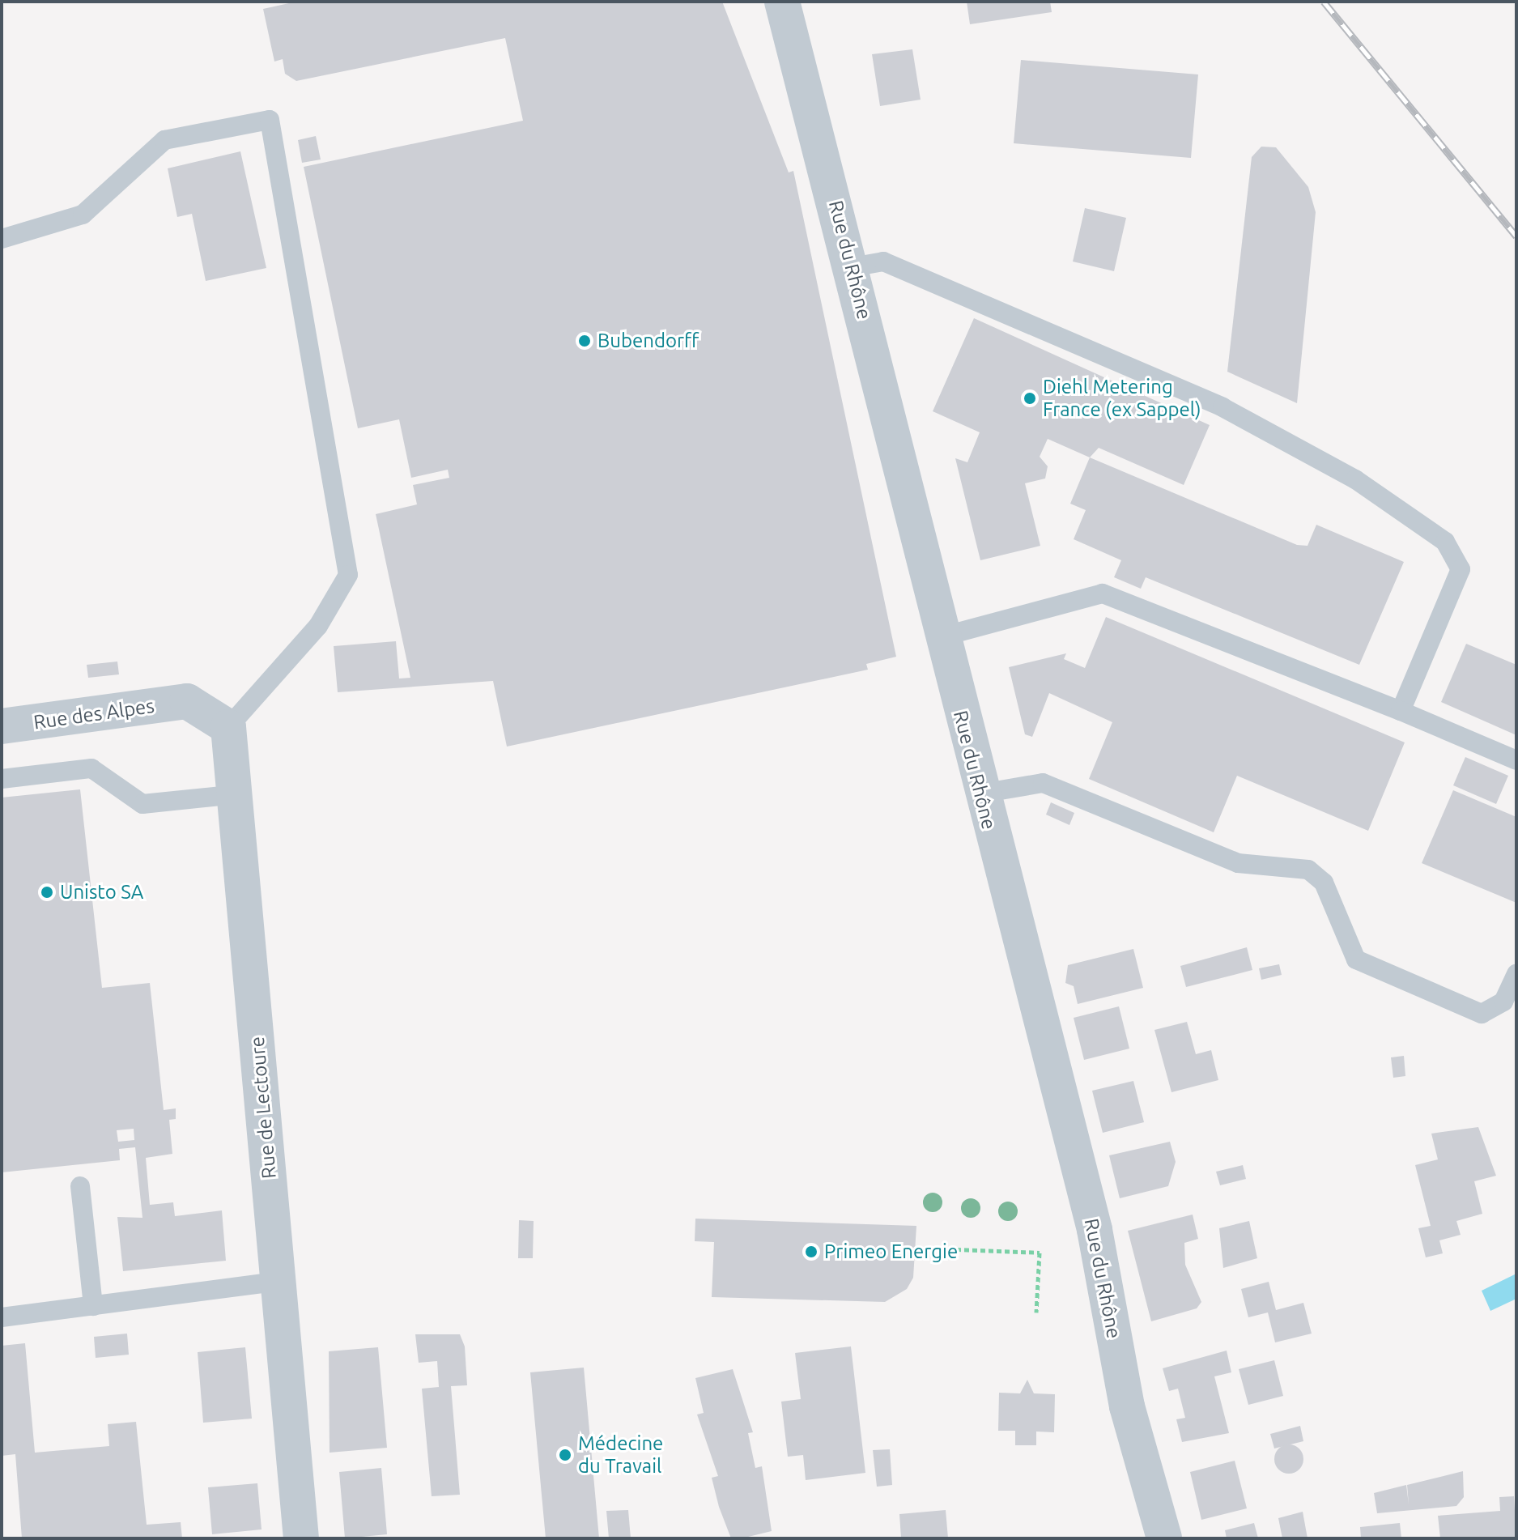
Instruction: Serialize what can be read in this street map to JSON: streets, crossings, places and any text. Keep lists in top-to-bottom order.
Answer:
{
  "streets": {
    "street": ["Rue du Rhône", "Rue des Alpes", "Rue de Lectoure"]
  },
  "crossings": [
    ["Rue des Alpes", "Rue de Lectoure"]
  ],
  "places": [
    "Bubendorff",
    "Diehl Metering France (ex Sappel)",
    "Unisto SA",
    "Primeo Energie",
    "Médecine du Travail"
  ]
}
